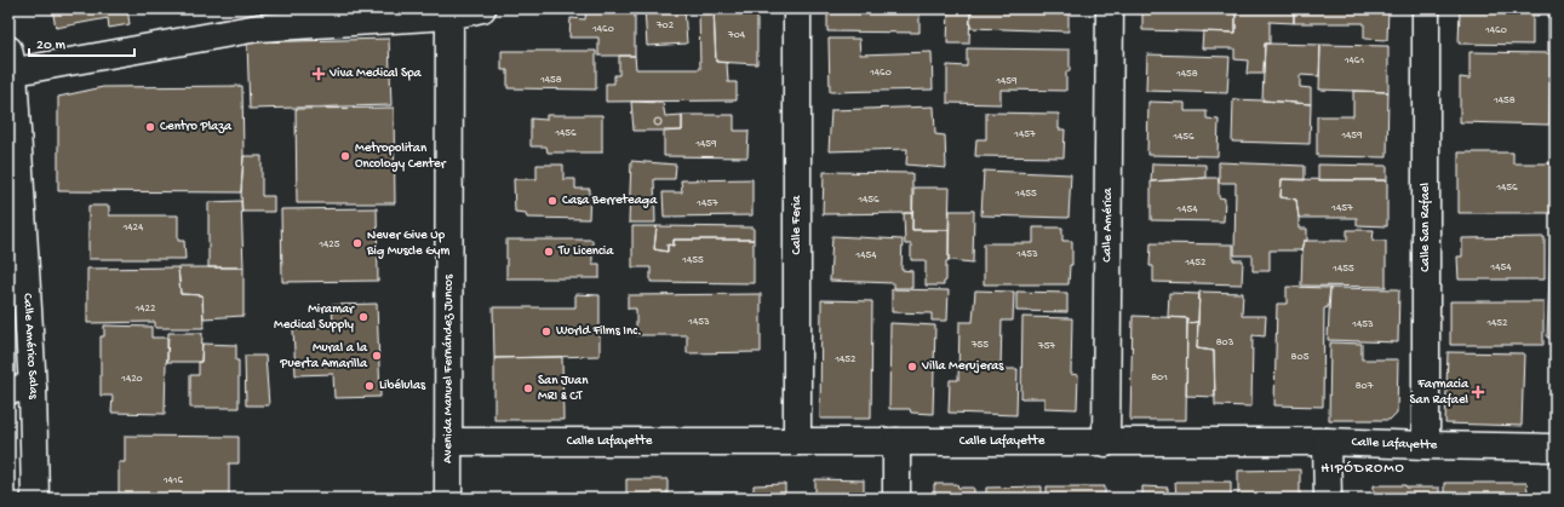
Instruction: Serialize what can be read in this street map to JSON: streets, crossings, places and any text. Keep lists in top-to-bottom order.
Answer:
{
  "streets": {
    "street": [
      "Calle Feria",
      "Calle América",
      "Calle San Rafael",
      "Calle Américo Salas",
      "Avenida Manuel Fernández Juncos",
      "Calle Lafayette"
    ]
  },
  "crossings": [
    ["Calle Feria", "Calle Lafayette"],
    ["Calle América", "Calle Lafayette"],
    ["Calle San Rafael", "Calle Lafayette"],
    ["Avenida Manuel Fernández Juncos", "Calle Lafayette"]
  ],
  "districts": ["HIPÓDROMO"],
  "places": {
    "health": ["Viva Medical Spa", "Farmacia San Rafael"],
    "other": [
      "Centro Plaza",
      "Metropolitan Oncology Center",
      "Casa Berreteaga",
      "Never Give Up Big Muscle Gym",
      "Tu Licencia",
      "Miramar Medical Supply",
      "World Films Inc.",
      "Mural a la Puerta Amarilla",
      "Villa Merujeras",
      "Libélulas",
      "San Juan MRI & CT"
    ]
  },
  "house_numbers": [
    "702",
    "1460",
    "1460",
    "704",
    "1461",
    "1460",
    "1458",
    "1458",
    "1459",
    "1458",
    "1456",
    "1457",
    "1459",
    "1456",
    "1459",
    "1456",
    "1455",
    "1456",
    "1457",
    "1457",
    "1454",
    "1424",
    "1425",
    "1453",
    "1454",
    "1455",
    "1452",
    "1454",
    "1455",
    "1422",
    "1453",
    "1452",
    "1453",
    "803",
    "755",
    "757",
    "805",
    "1452",
    "801",
    "1420",
    "807",
    "1416"
  ],
  "scale_bar": "20 m"
}
